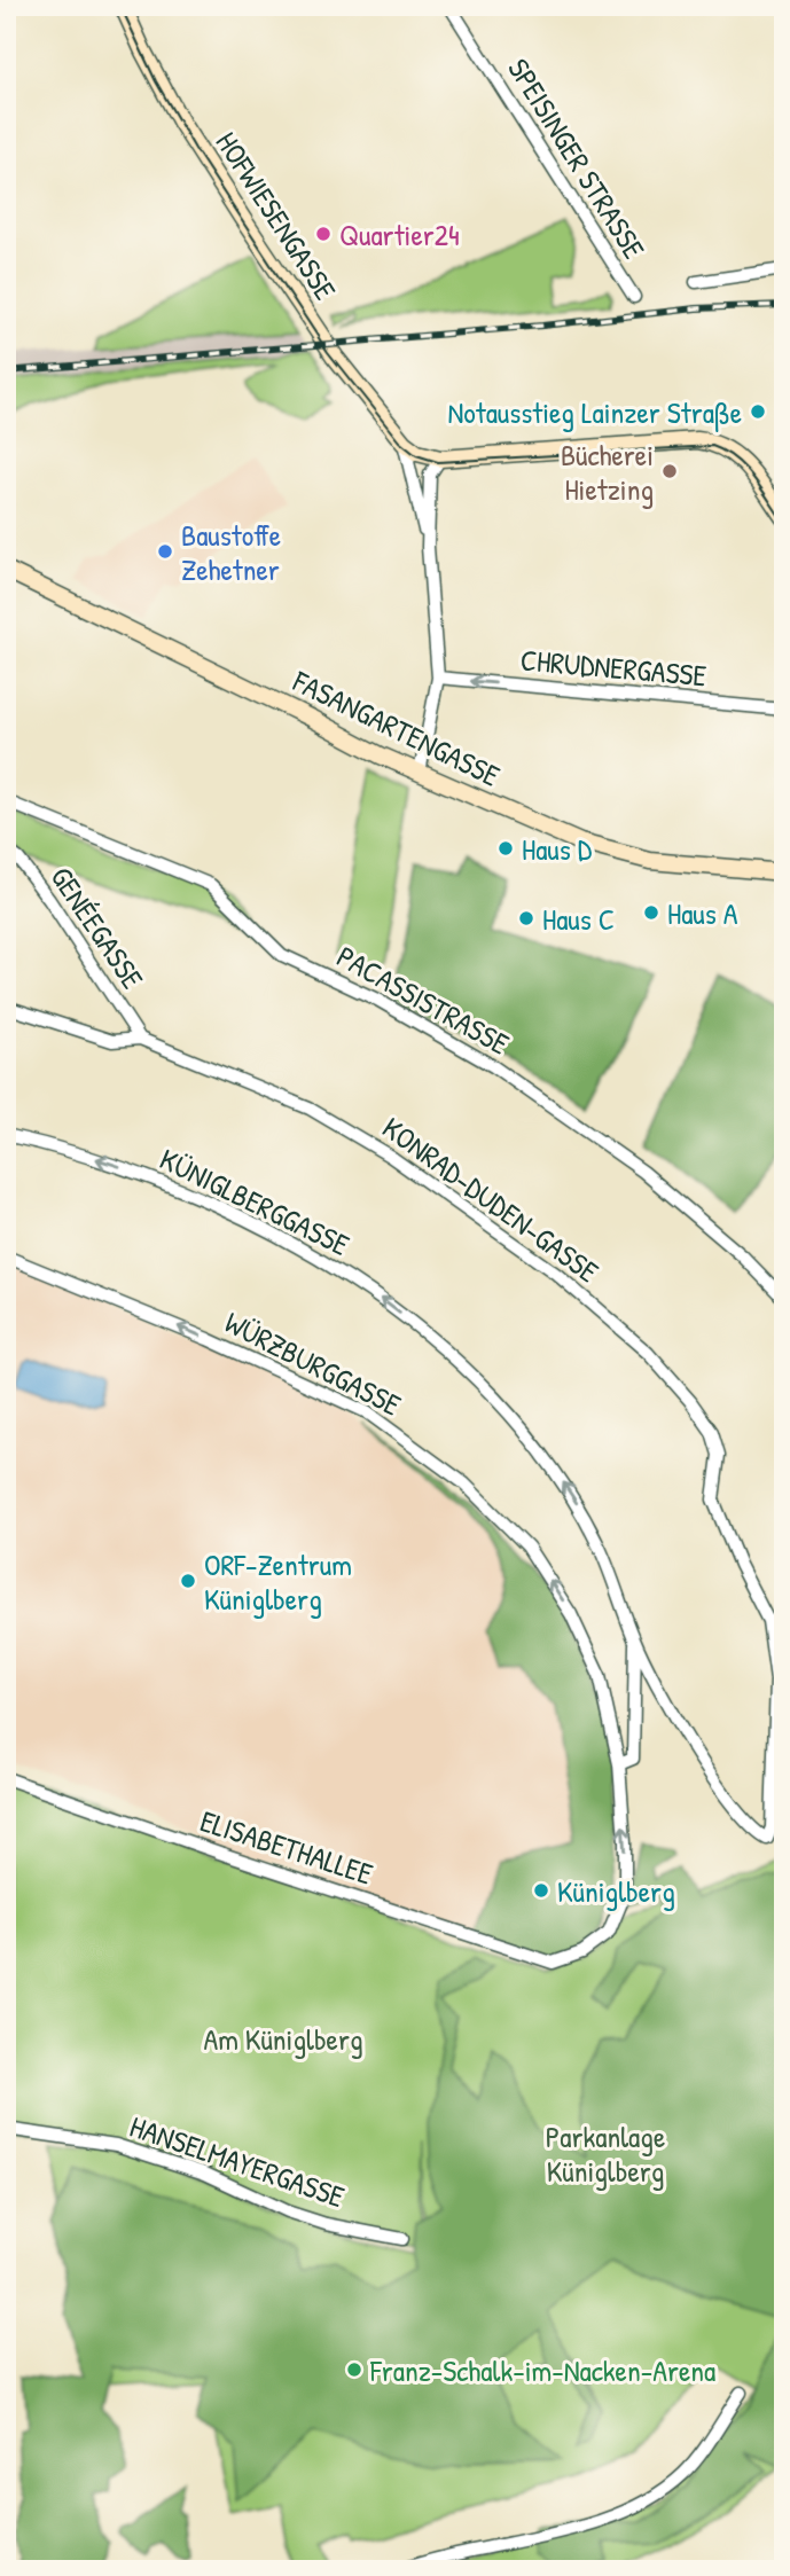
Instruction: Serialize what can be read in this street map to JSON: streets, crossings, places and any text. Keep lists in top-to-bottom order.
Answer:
{
  "streets": {
    "main road": ["HOFWIESENGASSE", "FASANGARTENGASSE"],
    "street": [
      "SPEISINGER STRASSE",
      "CHRUDNERGASSE",
      "GENÉEGASSE",
      "PACASSISTRASSE",
      "KONRAD-DUDEN-GASSE",
      "KÜNIGLBERGGASSE",
      "WÜRZBURGGASSE",
      "ELISABETHALLEE",
      "HANSELMAYERGASSE"
    ]
  },
  "crossings": [
    ["HOFWIESENGASSE", "CHRUDNERGASSE"],
    ["HOFWIESENGASSE", "FASANGARTENGASSE"],
    ["GENÉEGASSE", "KONRAD-DUDEN-GASSE"],
    ["WÜRZBURGGASSE", "ELISABETHALLEE"]
  ],
  "one_way": ["CHRUDNERGASSE", "KÜNIGLBERGGASSE", "WÜRZBURGGASSE"],
  "parks": ["Am Küniglberg", "Parkanlage Küniglberg"],
  "places": [
    "Quartier24",
    "Notausstieg Lainzer Straße",
    "Bücherei Hietzing",
    "Baustoffe Zehetner",
    "Haus D",
    "Haus A",
    "Haus C",
    "ORF-Zentrum Küniglberg",
    "Küniglberg",
    "Franz-Schalk-im-Nacken-Arena"
  ]
}
